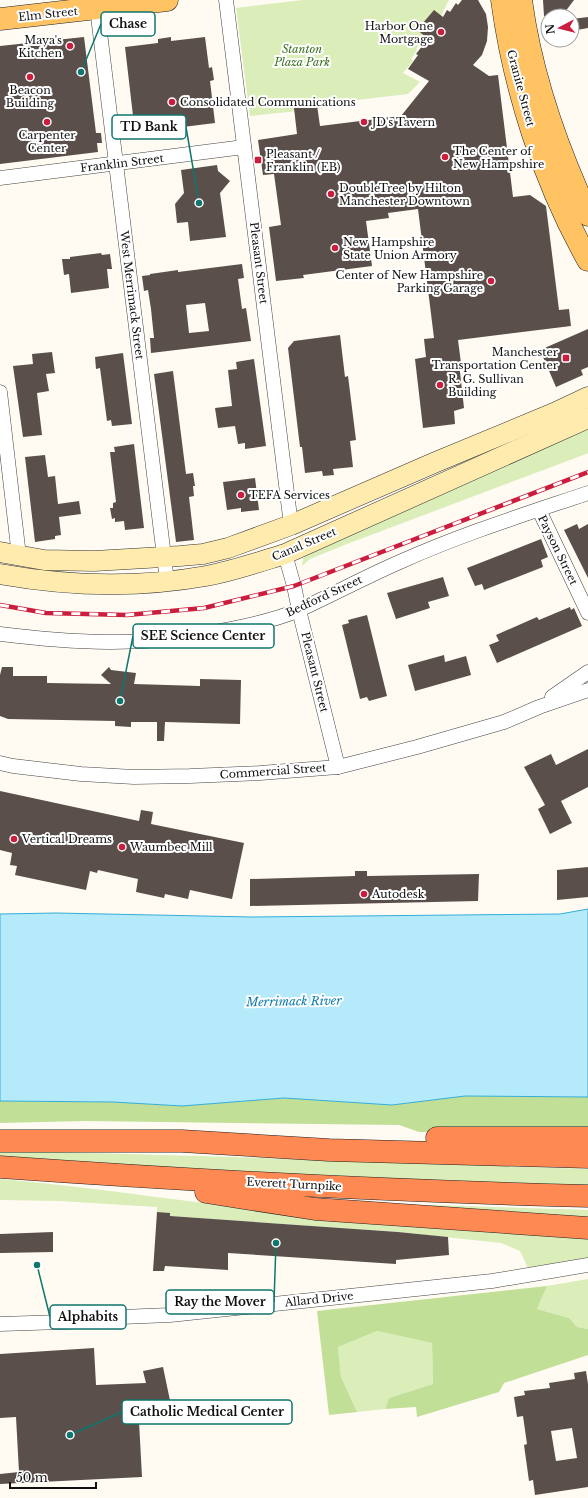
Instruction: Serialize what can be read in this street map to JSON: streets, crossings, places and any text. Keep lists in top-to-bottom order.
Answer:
{
  "streets": {
    "highway": ["Everett Turnpike"],
    "main road": ["Elm Street", "Granite Street"],
    "street": [
      "Franklin Street",
      "Pleasant Street",
      "West Merrimack Street",
      "Canal Street",
      "Payson Street",
      "Bedford Street",
      "Commercial Street",
      "Allard Drive"
    ]
  },
  "crossings": [
    ["Elm Street", "West Merrimack Street"],
    ["Franklin Street", "Pleasant Street"],
    ["Franklin Street", "West Merrimack Street"],
    ["Pleasant Street", "Canal Street"],
    ["Pleasant Street", "Bedford Street"],
    ["Pleasant Street", "Commercial Street"],
    ["West Merrimack Street", "Canal Street"],
    ["Payson Street", "Bedford Street"]
  ],
  "water": ["Merrimack River"],
  "parks": ["Stanton Plaza Park"],
  "places": {
    "other": [
      "Harbor One Mortgage",
      "Maya's Kitchen",
      "Chase",
      "Beacon Building",
      "Consolidated Communications",
      "Carpenter Center",
      "JD's Tavern",
      "The Center of New Hampshire",
      "DoubleTree by Hilton Manchester Downtown",
      "TD Bank",
      "New Hampshire State Union Armory",
      "Center of New Hampshire Parking Garage",
      "R. G. Sullivan Building",
      "TEFA Services",
      "SEE Science Center",
      "Vertical Dreams",
      "Waumbec Mill",
      "Autodesk",
      "Ray the Mover",
      "Alphabits",
      "Catholic Medical Center"
    ],
    "transit": ["Pleasant / Franklin (EB)", "Manchester Transportation Center"]
  },
  "scale_bar": "50 m",
  "north": "left"
}
